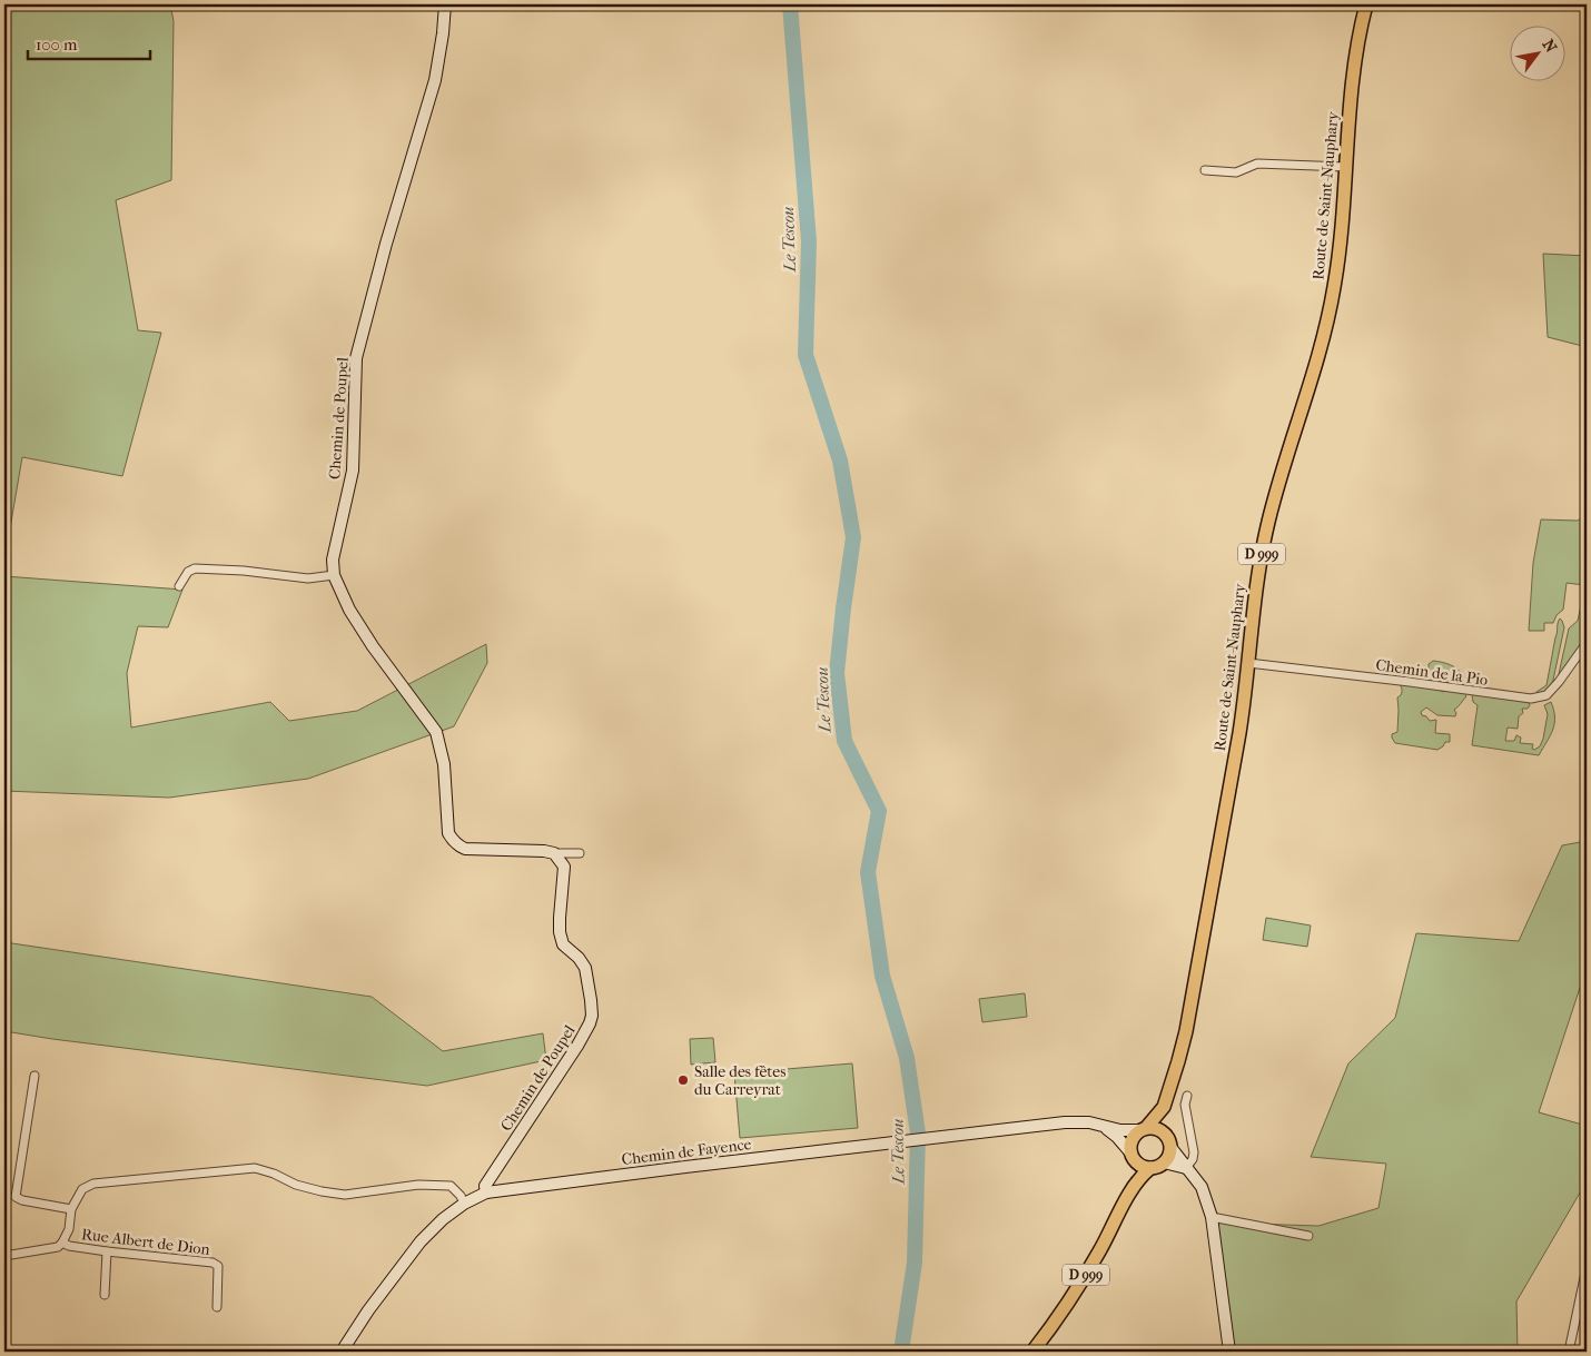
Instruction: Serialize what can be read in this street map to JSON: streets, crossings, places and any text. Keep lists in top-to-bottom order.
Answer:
{
  "streets": {
    "main road": ["Route de Saint-Nauphary", "D 999"],
    "street": [
      "Chemin de Poupel",
      "Chemin de la Pio",
      "Chemin de Fayence",
      "Rue Albert de Dion"
    ]
  },
  "crossings": [
    ["Route de Saint-Nauphary", "D 999"],
    ["Route de Saint-Nauphary", "Chemin de la Pio"],
    ["Route de Saint-Nauphary", "Chemin de Fayence"],
    ["Chemin de Poupel", "Chemin de Fayence"],
    ["D 999", "Chemin de Fayence"]
  ],
  "water": ["Le Tescou"],
  "places": ["Salle des fêtes du Carreyrat"],
  "scale_bar": "100 m",
  "north": "top right"
}
